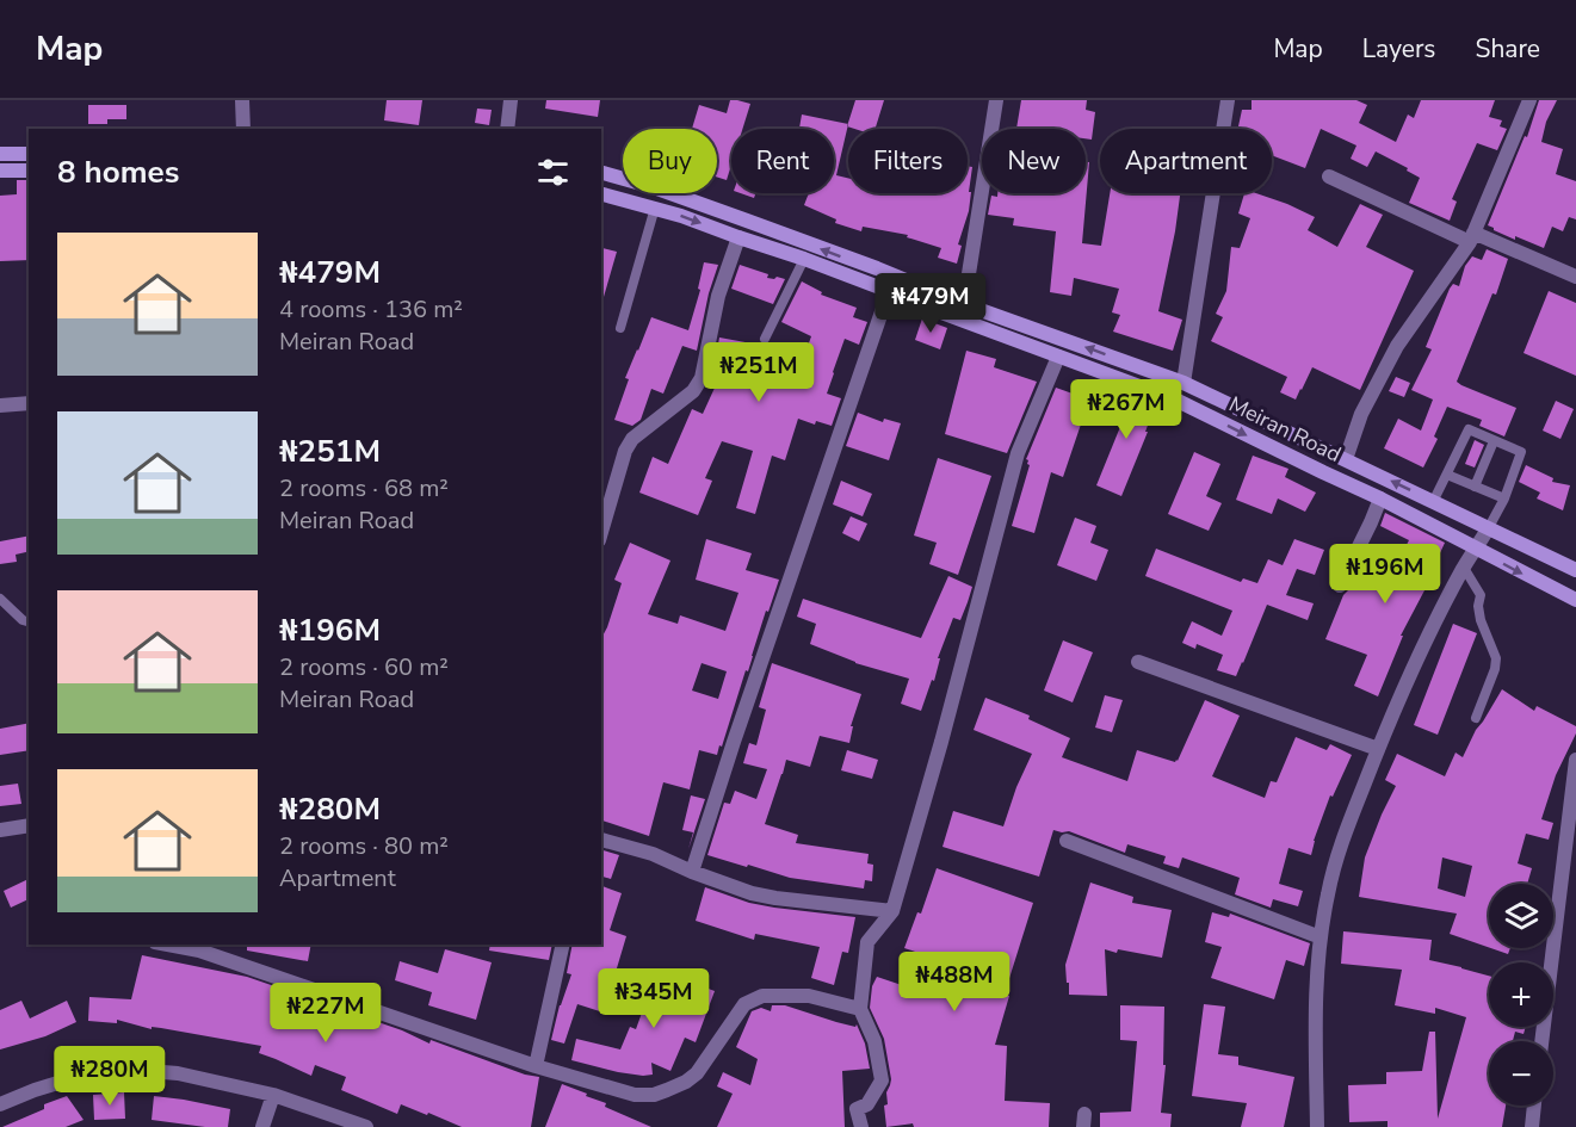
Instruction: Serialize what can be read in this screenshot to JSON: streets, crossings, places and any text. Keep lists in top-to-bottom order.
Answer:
{
  "streets": {
    "main road": ["Meiran Road"]
  },
  "page": {
    "header": "Map",
    "nav": ["Map", "Layers", "Share"],
    "chip": [
      "Buy",
      "Rent",
      "Filters",
      "New",
      "Apartment"
    ],
    "heading": "8 homes",
    "list": [
      {
        "name": "₦479M",
        "note": "4 rooms · 136 m² · Meiran Road"
      },
      {
        "name": "₦251M",
        "note": "2 rooms · 68 m² · Meiran Road"
      },
      {
        "name": "₦196M",
        "note": "2 rooms · 60 m² · Meiran Road"
      },
      {
        "name": "₦280M",
        "note": "2 rooms · 80 m² · Apartment"
      }
    ],
    "price": [
      "₦479M",
      "₦251M",
      "₦267M",
      "₦196M",
      "₦488M",
      "₦345M",
      "₦227M",
      "₦280M"
    ],
    "map_buttons": ["+", "−"]
  }
}
